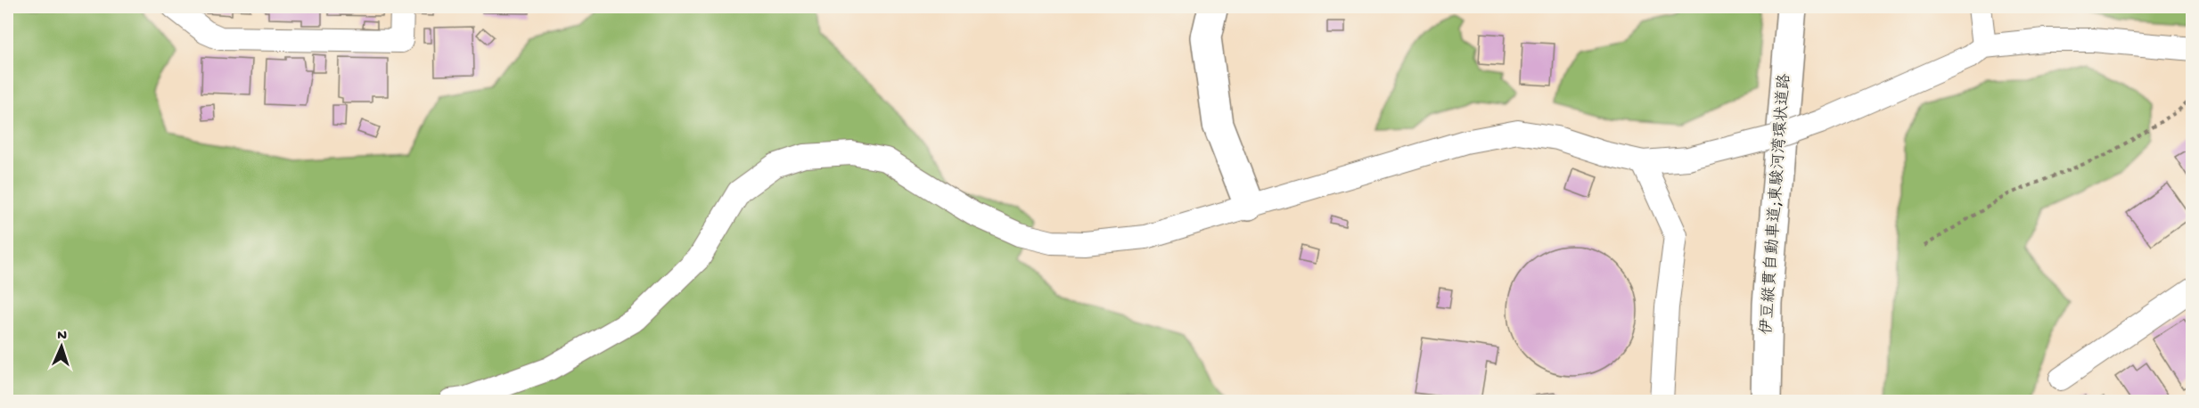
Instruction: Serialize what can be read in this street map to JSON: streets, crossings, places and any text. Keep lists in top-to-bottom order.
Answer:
{
  "streets": {
    "main road": ["伊豆縦貫自動車道;東駿河湾環状道路"]
  },
  "north": "top"
}
